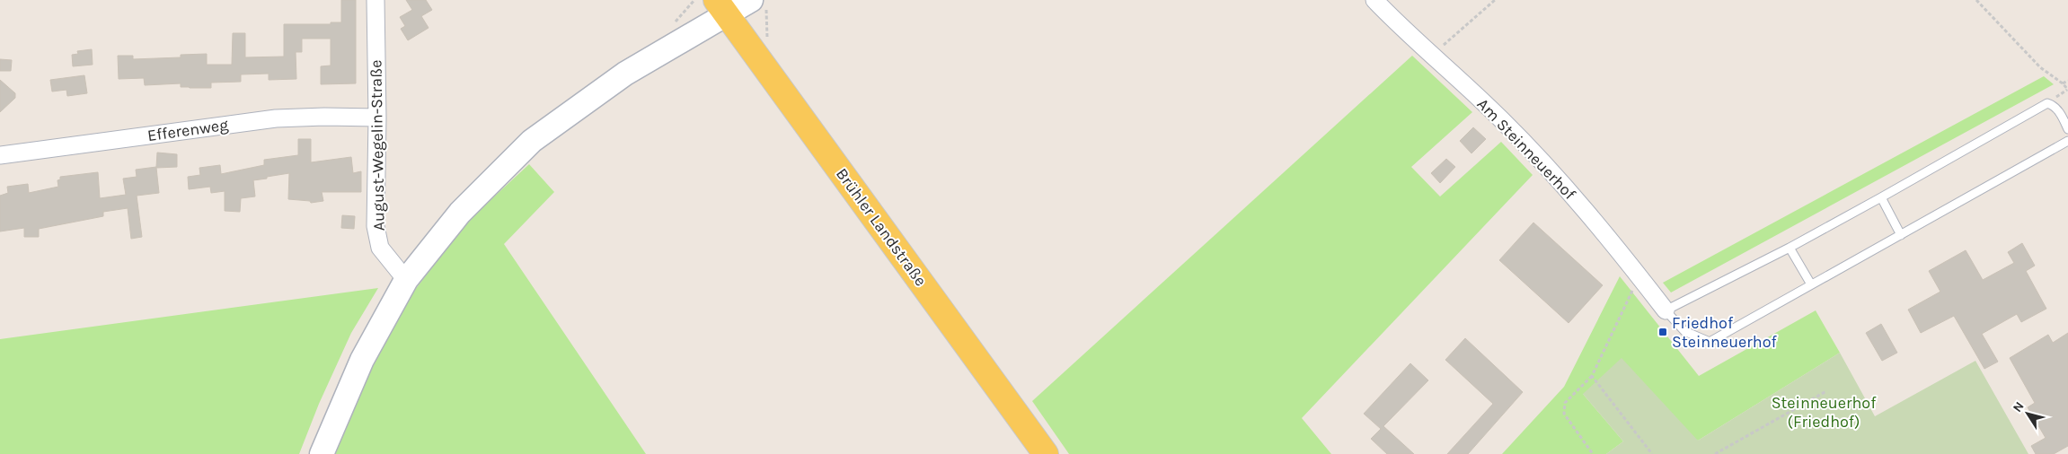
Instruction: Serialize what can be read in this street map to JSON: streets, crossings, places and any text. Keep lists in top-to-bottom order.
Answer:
{
  "streets": {
    "main road": ["Brühler Landstraße"],
    "street": ["Efferenweg", "August-Wegelin-Straße", "Am Steinneuerhof"]
  },
  "crossings": [
    ["Efferenweg", "August-Wegelin-Straße"]
  ],
  "parks": ["Steinneuerhof (Friedhof)"],
  "places": {
    "transit": ["Friedhof Steinneuerhof"]
  },
  "north": "top left"
}
